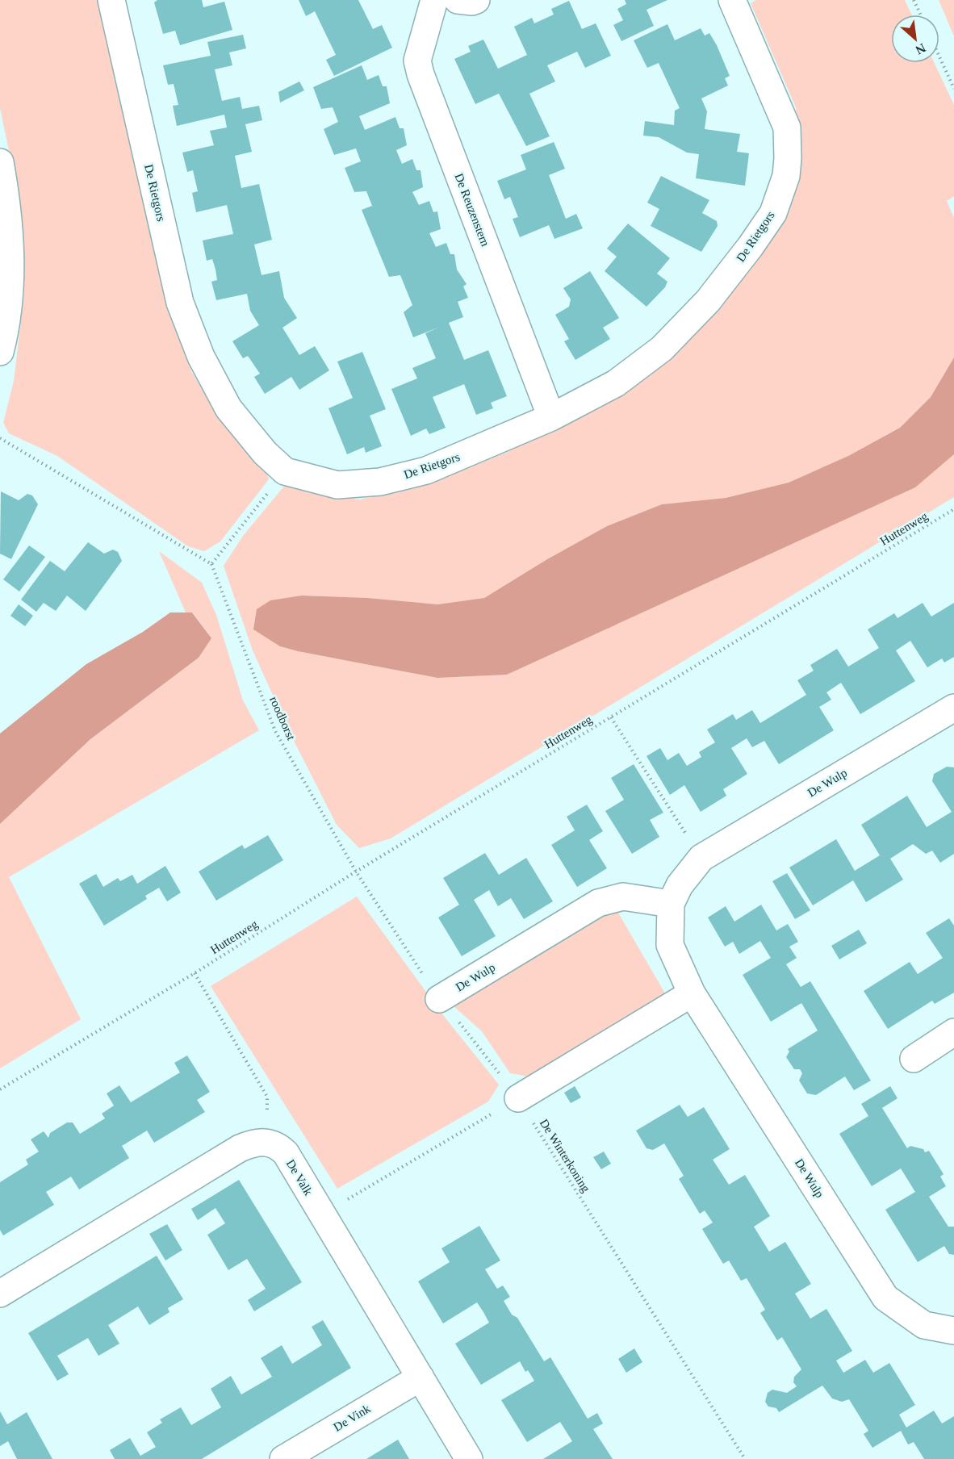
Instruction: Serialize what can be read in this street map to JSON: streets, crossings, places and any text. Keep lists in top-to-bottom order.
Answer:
{
  "streets": {
    "street": [
      "De Rietgors",
      "De Reuzenstern",
      "De Wulp",
      "De Valk",
      "De Vink"
    ],
    "path": ["Huttenweg", "roodborst", "De Winterkoning"]
  },
  "crossings": [
    ["De Rietgors", "De Reuzenstern"],
    ["Huttenweg", "roodborst"],
    ["Huttenweg", "De Winterkoning"],
    ["roodborst", "De Winterkoning"],
    ["De Wulp", "De Winterkoning"],
    ["De Valk", "De Vink"]
  ],
  "north": "bottom right"
}
